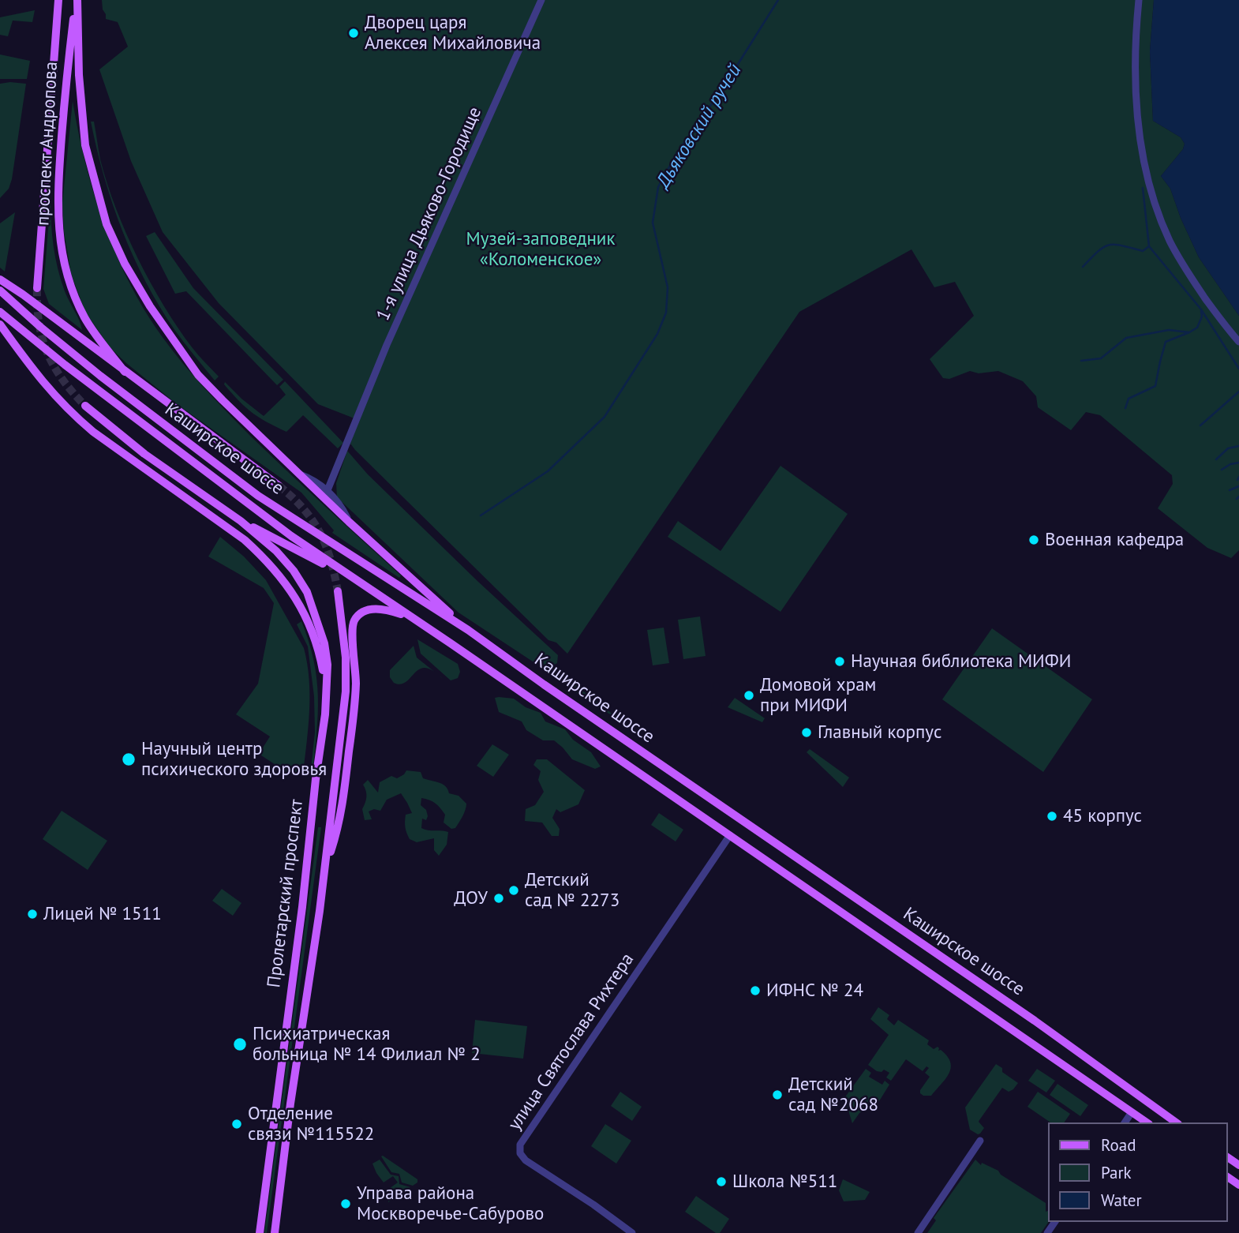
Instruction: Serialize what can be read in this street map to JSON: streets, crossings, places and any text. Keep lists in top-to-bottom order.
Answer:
{
  "streets": {
    "main road": ["проспект Андропова", "Каширское шоссе", "Пролетарский проспект"],
    "street": ["1-я улица Дьяково-Городище", "улица Святослава Рихтера"]
  },
  "crossings": [
    ["проспект Андропова", "Каширское шоссе"],
    ["Каширское шоссе", "улица Святослава Рихтера"]
  ],
  "water": ["Дьяковский ручей"],
  "parks": ["Музей-заповедник «Коломенское»"],
  "places": [
    "Дворец царя Алексея Михайловича",
    "Военная кафедра",
    "Научная библиотека МИФИ",
    "Домовой храм при МИФИ",
    "Главный корпус",
    "Научный центр психического здоровья",
    "45 корпус",
    "Детский сад № 2273",
    "ДОУ",
    "Лицей № 1511",
    "ИФНС № 24",
    "Психиатрическая больница № 14 Филиал № 2",
    "Детский сад №2068",
    "Отделение связи №115522",
    "Школа №511",
    "Управа района Москворечье-Сабурово"
  ],
  "legend": ["Road", "Park", "Water"]
}
